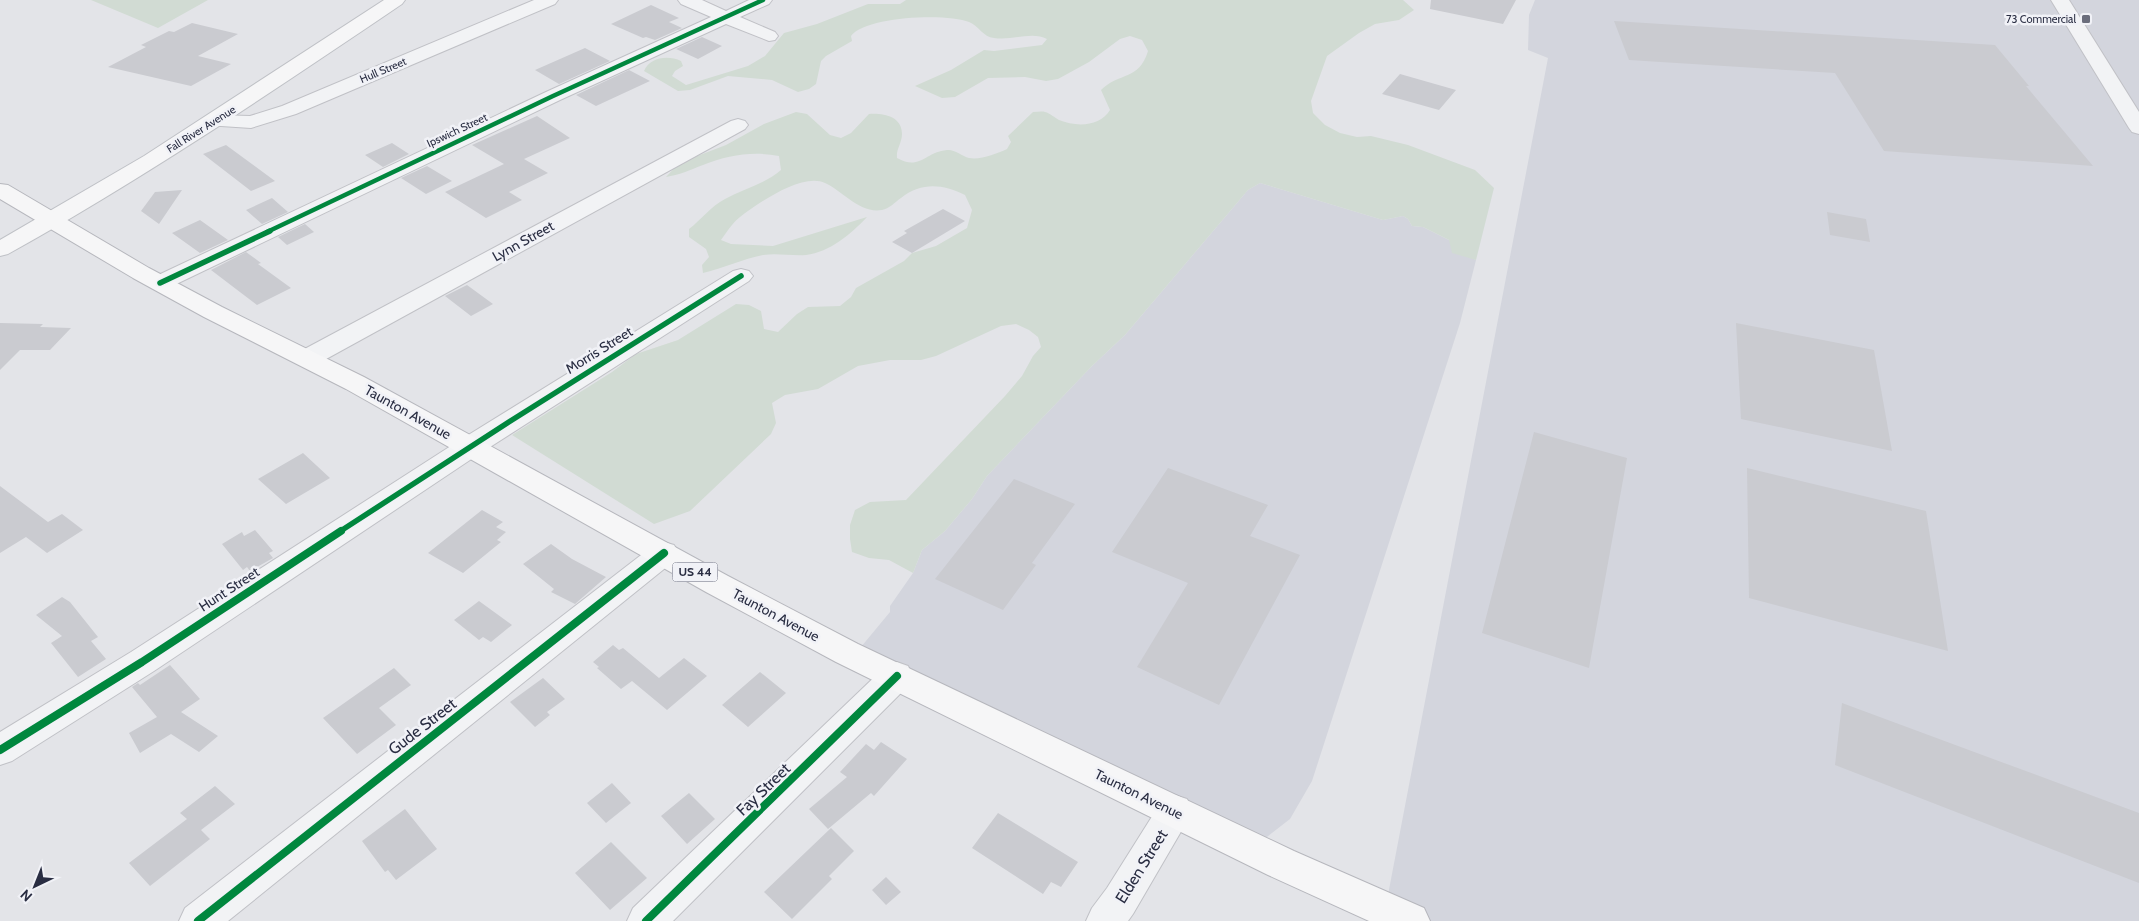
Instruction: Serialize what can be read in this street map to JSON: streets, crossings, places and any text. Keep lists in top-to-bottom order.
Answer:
{
  "streets": {
    "main road": ["Fall River Avenue", "Taunton Avenue", "US 44"],
    "street": [
      "Hull Street",
      "Ipswich Street",
      "Lynn Street",
      "Morris Street",
      "Hunt Street",
      "Gude Street",
      "Fay Street",
      "Elden Street"
    ]
  },
  "crossings": [
    ["Hull Street", "Fall River Avenue"],
    ["Fall River Avenue", "Taunton Avenue"],
    ["Ipswich Street", "Taunton Avenue"],
    ["Lynn Street", "Taunton Avenue"],
    ["Morris Street", "Taunton Avenue"],
    ["Morris Street", "Hunt Street"],
    ["Taunton Avenue", "Hunt Street"],
    ["Taunton Avenue", "Gude Street"],
    ["Taunton Avenue", "Fay Street"],
    ["Taunton Avenue", "Elden Street"]
  ],
  "places": {
    "transit": ["73 Commercial"]
  },
  "north": "bottom left"
}
